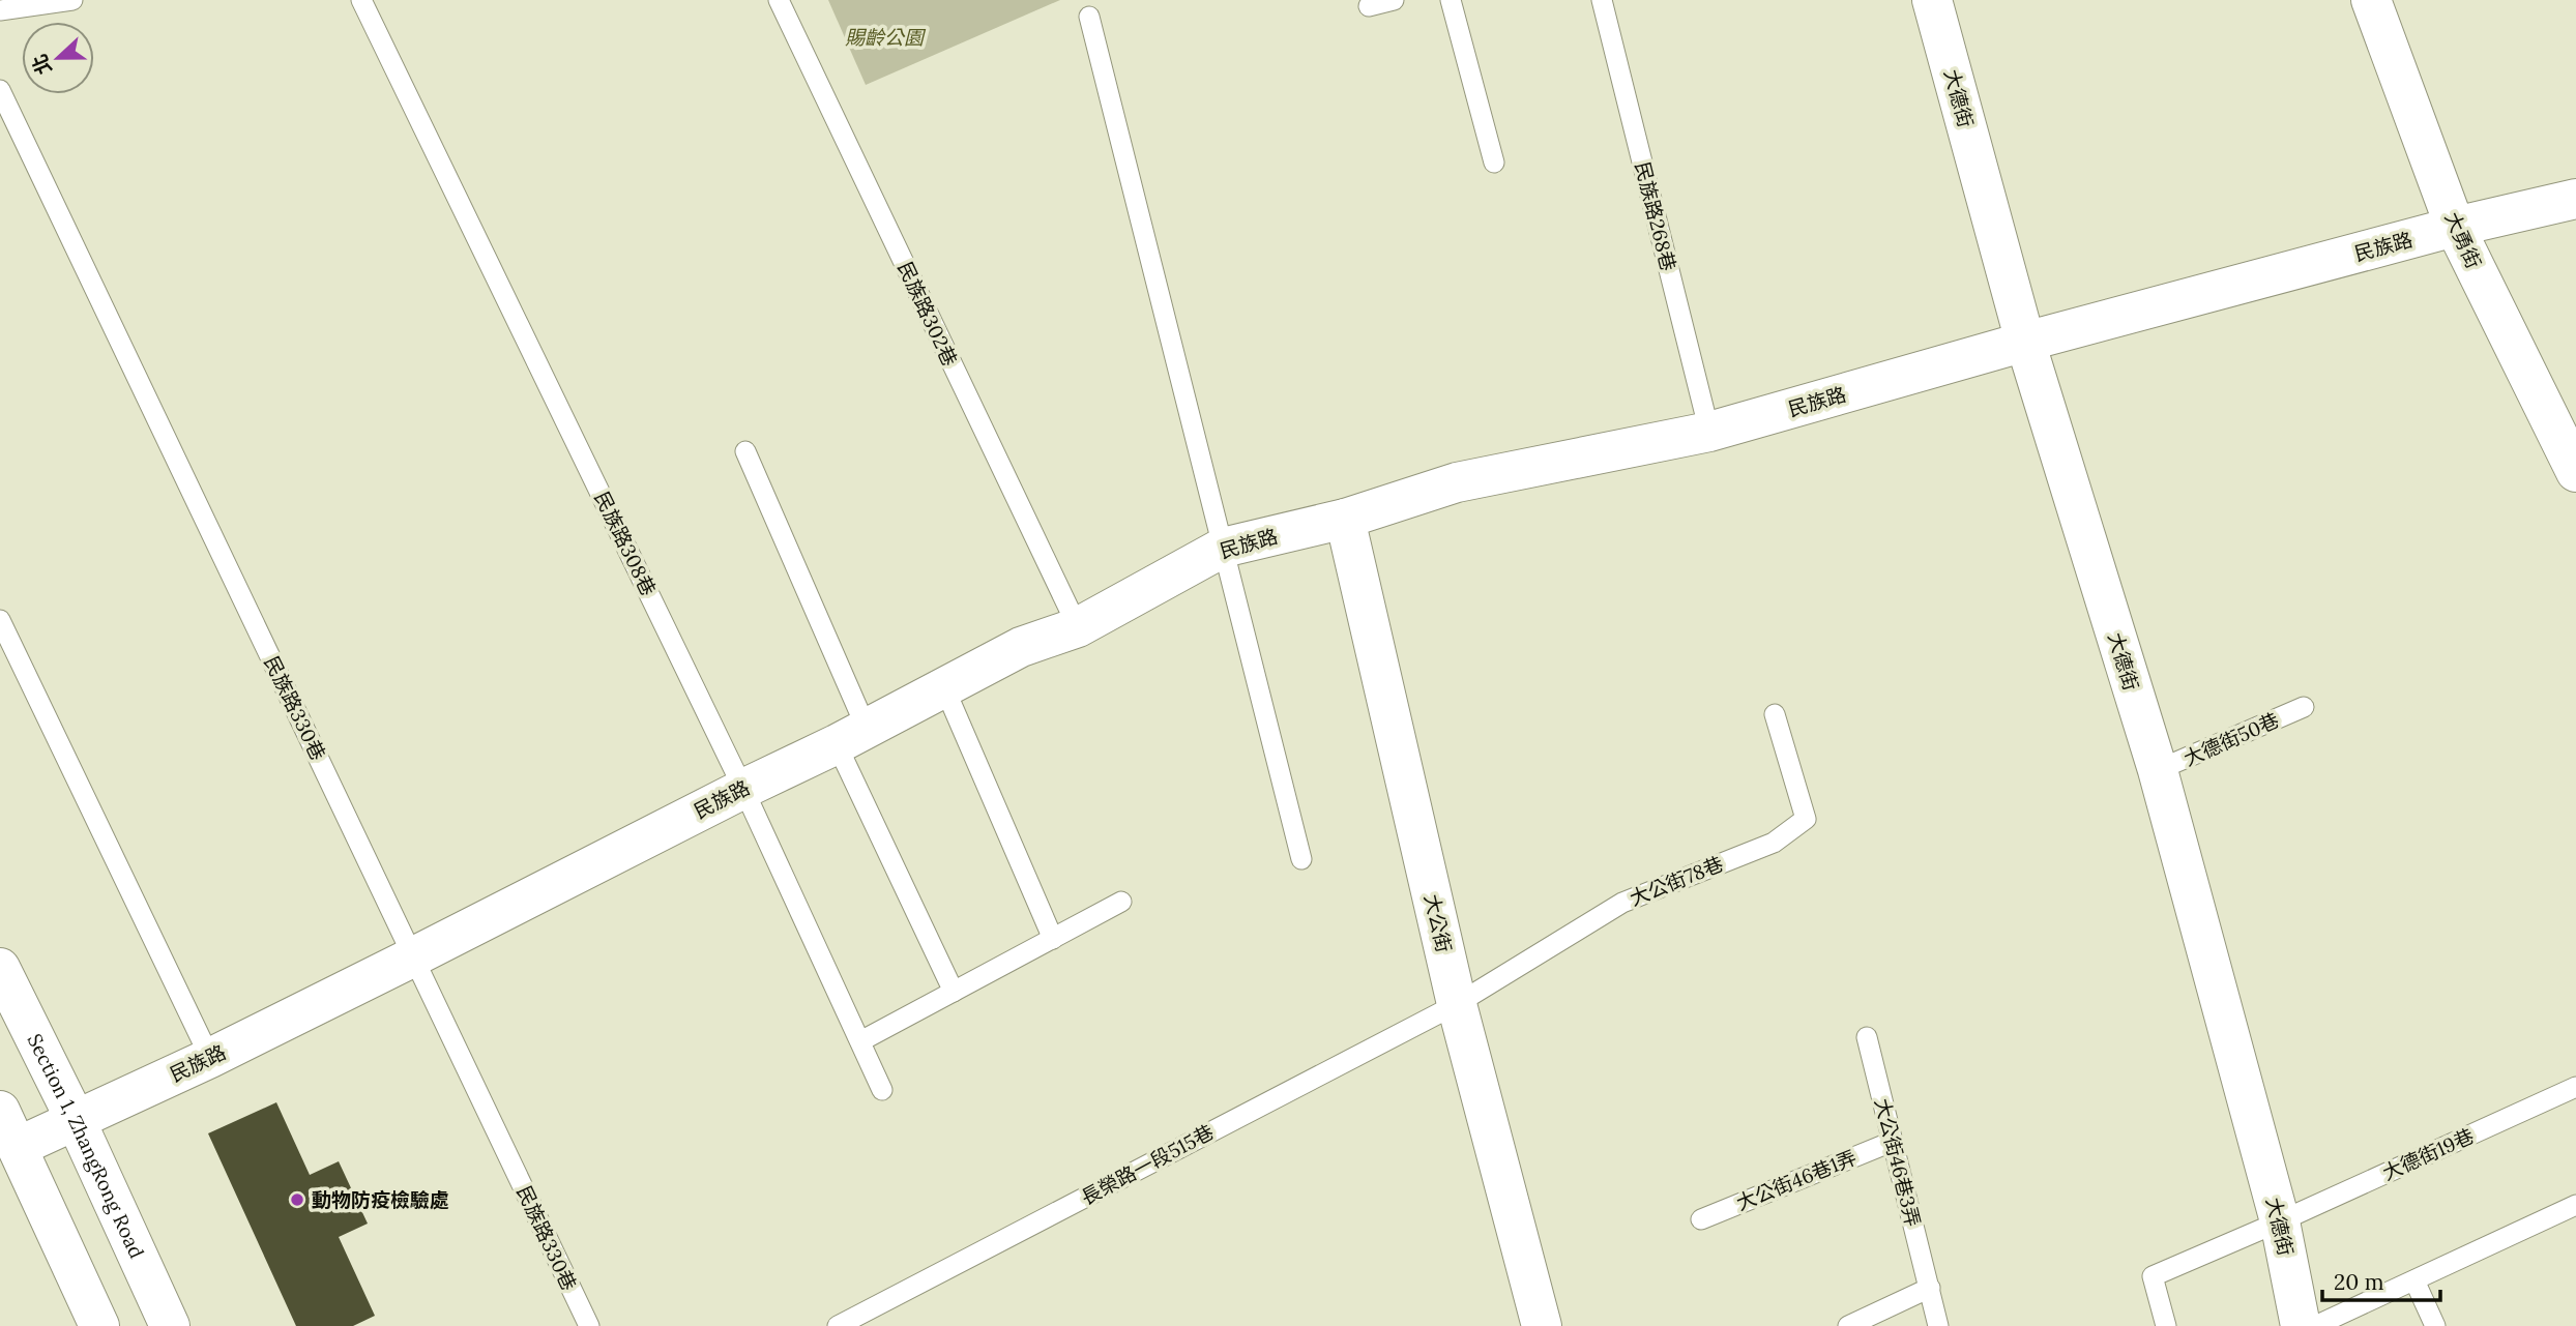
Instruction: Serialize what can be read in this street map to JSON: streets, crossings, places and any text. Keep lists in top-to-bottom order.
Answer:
{
  "streets": {
    "street": [
      "大德街",
      "大勇街",
      "民族路",
      "大公街",
      "Section 1, ZhangRong Road"
    ],
    "lane": [
      "民族路268巷",
      "民族路302巷",
      "民族路308巷",
      "民族路330巷",
      "大德街50巷",
      "大公街78巷",
      "大德街19巷",
      "大公街46巷3弄",
      "長榮路一段515巷",
      "大公街46巷1弄"
    ]
  },
  "crossings": [
    ["大德街", "民族路"],
    ["大德街", "大德街50巷"],
    ["大德街", "大德街19巷"],
    ["民族路268巷", "民族路"],
    ["大勇街", "民族路"],
    ["民族路", "民族路302巷"],
    ["民族路", "民族路308巷"],
    ["民族路", "民族路330巷"],
    ["民族路", "大公街"],
    ["民族路", "Section 1, ZhangRong Road"],
    ["大公街78巷", "大公街"],
    ["大公街78巷", "長榮路一段515巷"],
    ["大公街", "長榮路一段515巷"],
    ["大公街46巷3弄", "大公街46巷1弄"]
  ],
  "parks": ["賜齡公園"],
  "places": ["動物防疫檢驗處"],
  "scale_bar": "20 m",
  "north": "left"
}
